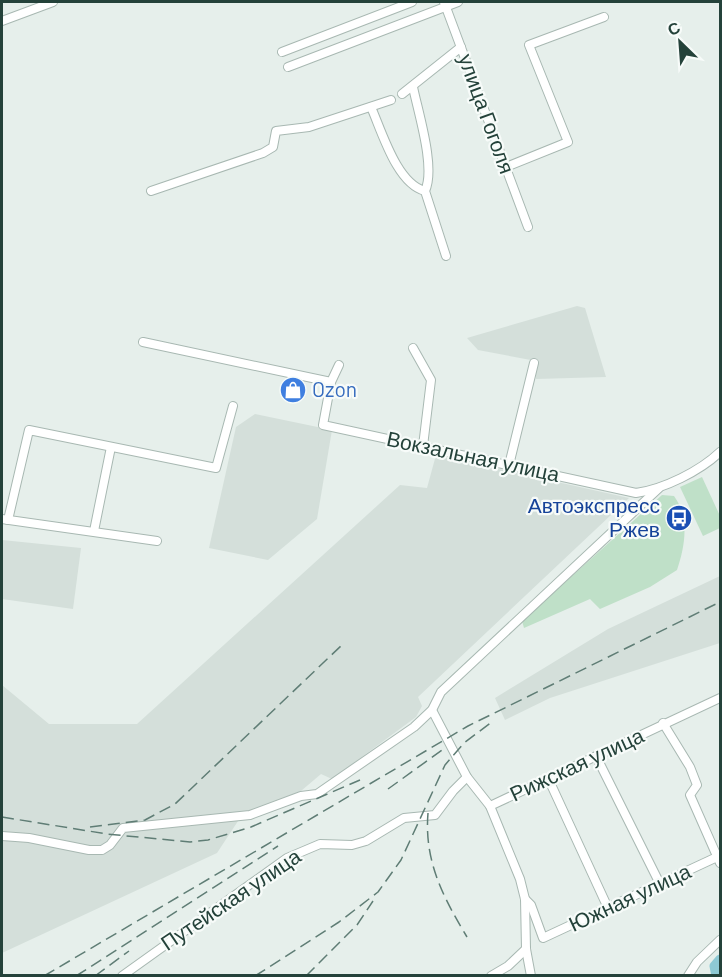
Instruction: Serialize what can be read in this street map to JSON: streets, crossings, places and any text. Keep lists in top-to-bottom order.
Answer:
{
  "streets": {
    "street": [
      "улица Гоголя",
      "Вокзальная улица",
      "Рижская улица",
      "Южная улица",
      "Путейская улица"
    ]
  },
  "places": {
    "shop": ["Ozon"],
    "bus stop": ["Автоэкспресс Ржев"]
  },
  "north": "top left"
}
